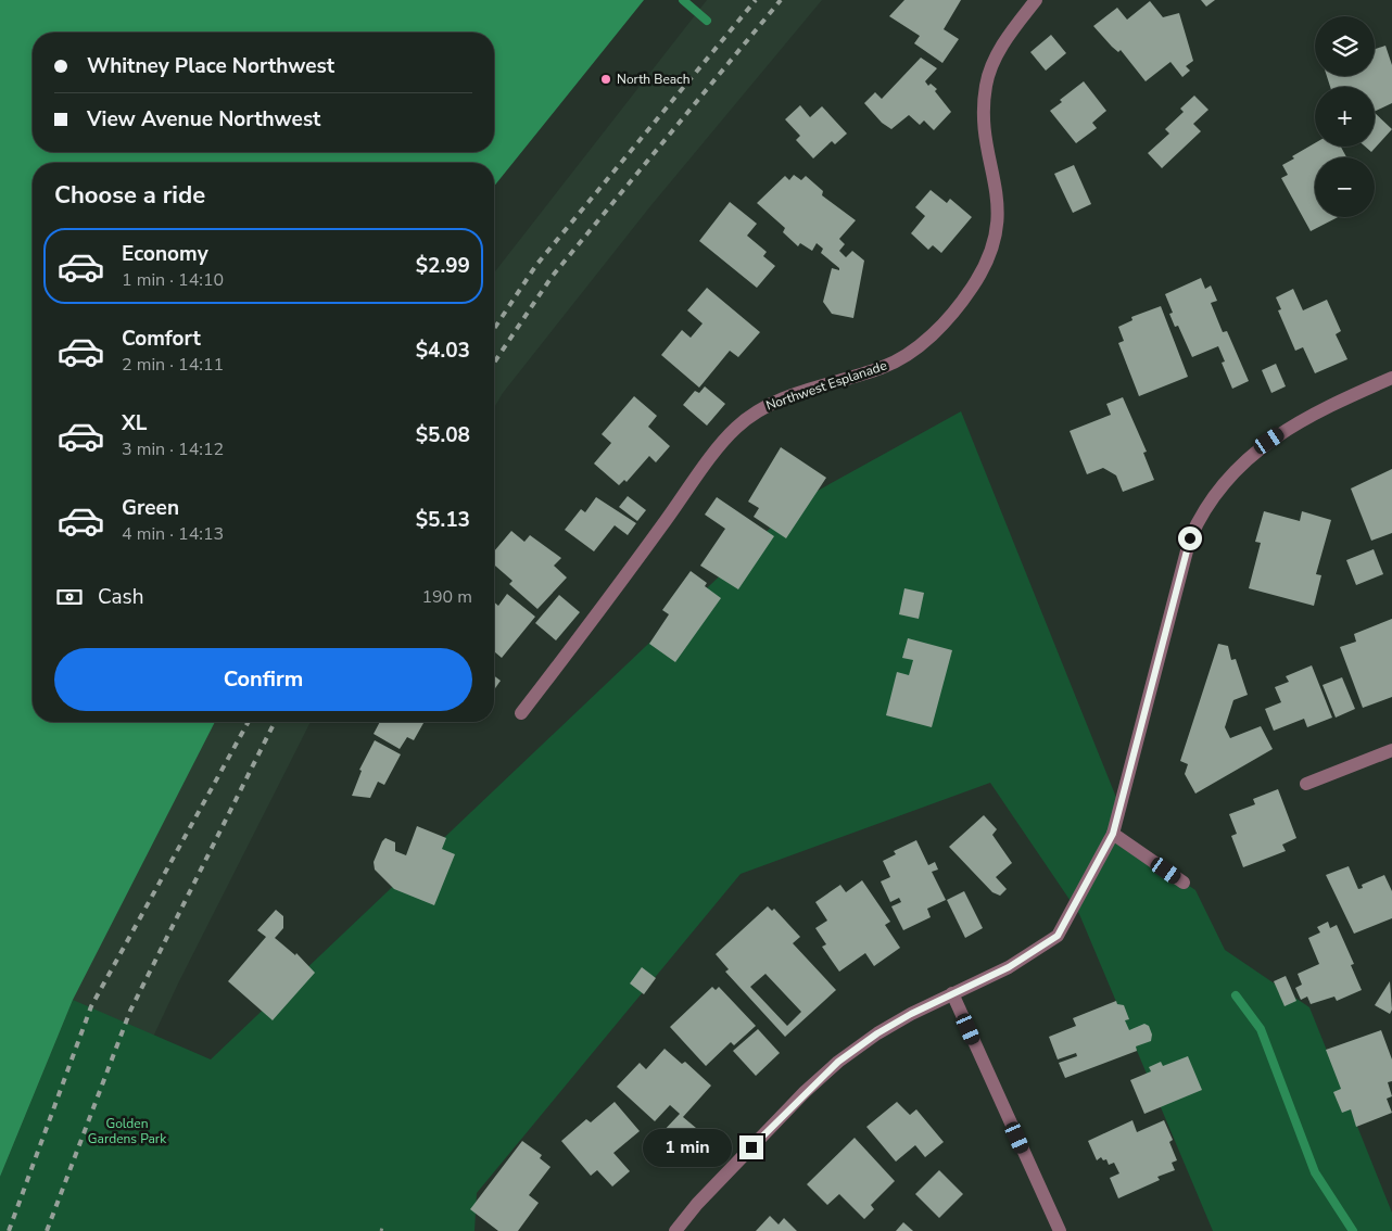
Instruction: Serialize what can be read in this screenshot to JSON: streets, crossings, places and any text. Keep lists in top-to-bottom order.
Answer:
{
  "streets": {
    "street": ["Northwest Esplanade"]
  },
  "parks": ["Golden Gardens Park"],
  "places": ["North Beach"],
  "page": {
    "map_buttons": ["+", "−"],
    "banner": ["Whitney Place Northwest", "View Avenue Northwest"],
    "heading": "Choose a ride",
    "list": [
      {
        "name": "Economy",
        "note": "1 min · 14:10",
        "value": "$2.99"
      },
      {
        "name": "Comfort",
        "note": "2 min · 14:11",
        "value": "$4.03"
      },
      {
        "name": "XL",
        "note": "3 min · 14:12",
        "value": "$5.08"
      },
      {
        "name": "Green",
        "note": "4 min · 14:13",
        "value": "$5.13"
      }
    ],
    "pay": ["Cash", "190 m"],
    "buttons": "Confirm",
    "bubble": "1 min"
  }
}
